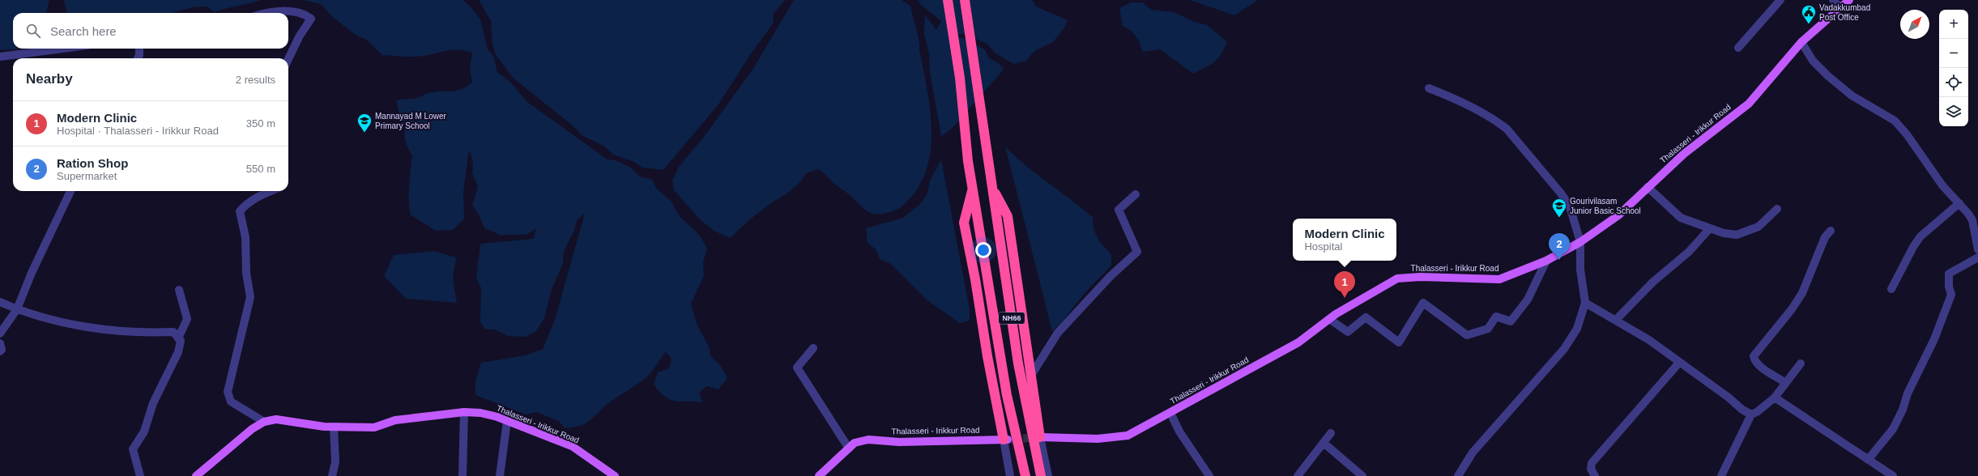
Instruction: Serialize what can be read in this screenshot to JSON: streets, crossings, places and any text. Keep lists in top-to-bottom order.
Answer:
{
  "streets": {
    "highway": ["NH66"],
    "main road": ["Thalasseri - Irikkur Road"]
  },
  "places": {
    "public building": ["Vadakkumbad Post Office"],
    "school or university": ["Mannayad M Lower Primary School", "Gourivilasam Junior Basic School"]
  },
  "north": "top right",
  "page": {
    "map_buttons": ["+", "−"],
    "search": "Search here",
    "heading": ["Nearby", "2 results"],
    "list": [
      {
        "mark": "1",
        "name": "Modern Clinic",
        "note": "Hospital · Thalasseri - Irikkur Road",
        "value": "350 m"
      },
      {
        "mark": "2",
        "name": "Ration Shop",
        "note": "Supermarket",
        "value": "550 m"
      }
    ],
    "popup": ["Modern Clinic", "Hospital"],
    "pins": ["2", "1"]
  }
}
